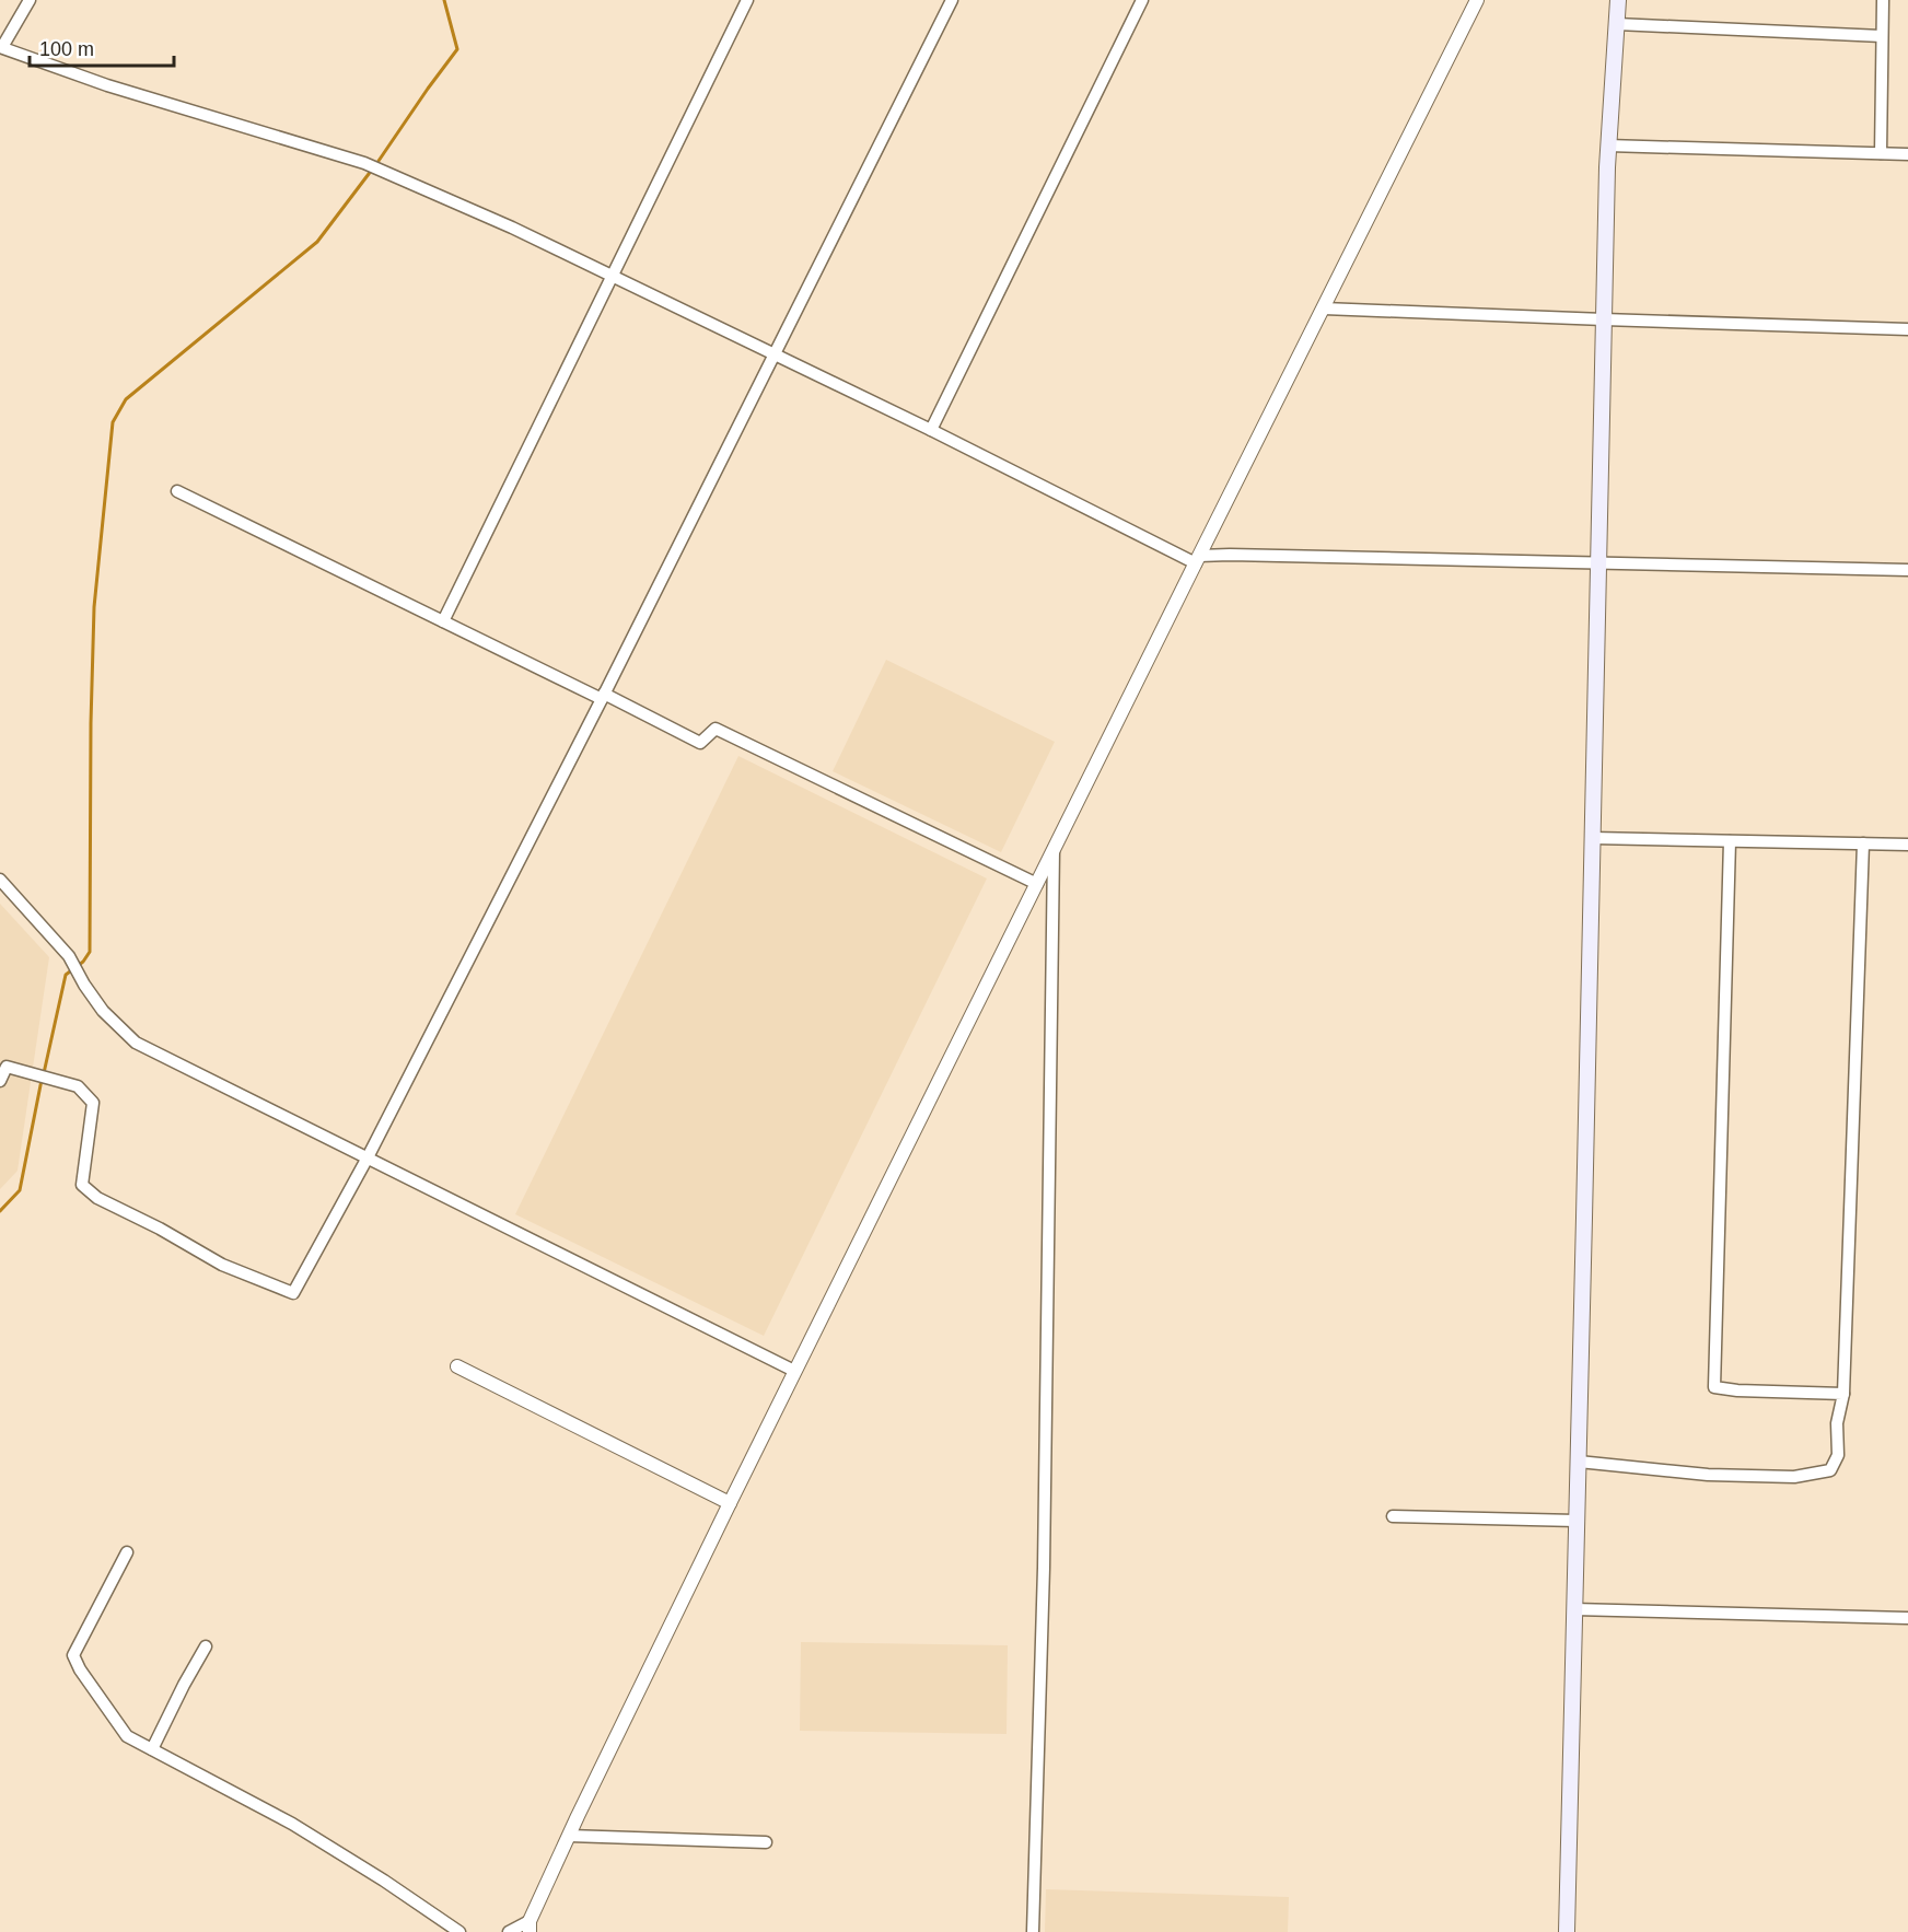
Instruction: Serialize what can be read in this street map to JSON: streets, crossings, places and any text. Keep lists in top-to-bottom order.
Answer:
{
  "scale_bar": "100 m"
}
